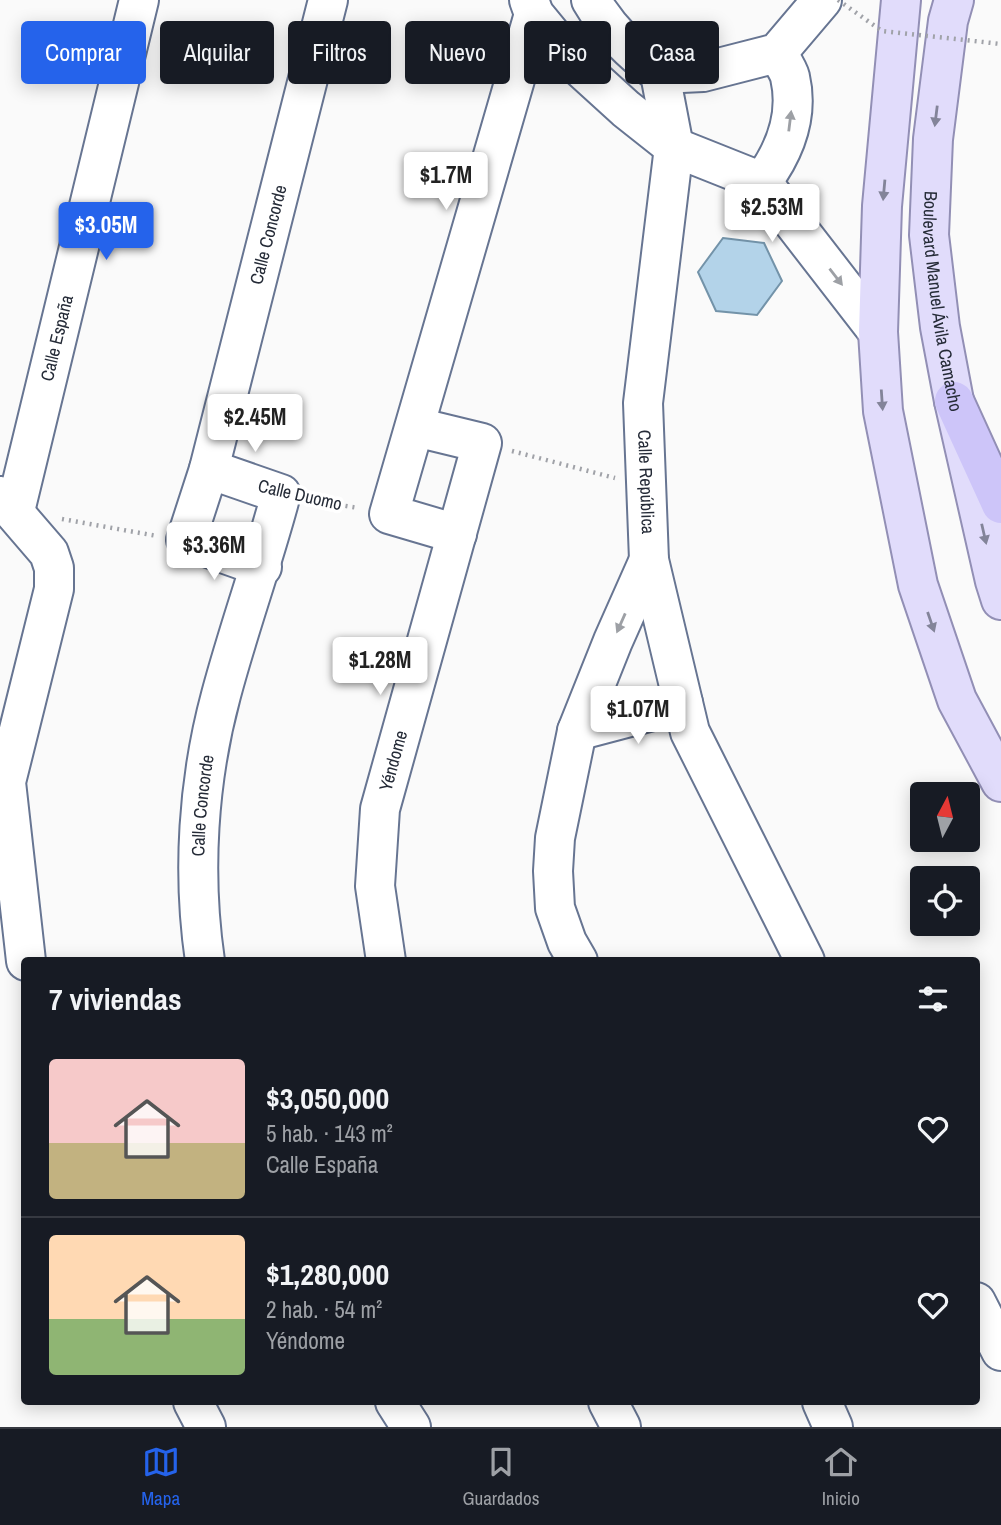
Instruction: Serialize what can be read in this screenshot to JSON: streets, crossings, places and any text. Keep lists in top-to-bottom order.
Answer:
{
  "streets": {
    "main road": ["Boulevard Manuel Ávila Camacho"],
    "street": [
      "Calle Concorde",
      "Calle España",
      "Calle República",
      "Calle Duomo",
      "Yéndome"
    ]
  },
  "crossings": [
    ["Calle Concorde", "Calle Duomo"]
  ],
  "north": "top",
  "page": {
    "chip": [
      "Comprar",
      "Alquilar",
      "Filtros",
      "Nuevo",
      "Piso",
      "Casa"
    ],
    "price": [
      "$1.7M",
      "$2.53M",
      "$3.05M",
      "$2.45M",
      "$3.36M",
      "$1.28M",
      "$1.07M"
    ],
    "heading": "7 viviendas",
    "list": [
      {
        "name": "$3,050,000",
        "note": "5 hab. · 143 m² · Calle España"
      },
      {
        "name": "$1,280,000",
        "note": "2 hab. · 54 m² · Yéndome"
      }
    ],
    "tabs": ["Mapa", "Guardados", "Inicio"]
  }
}
